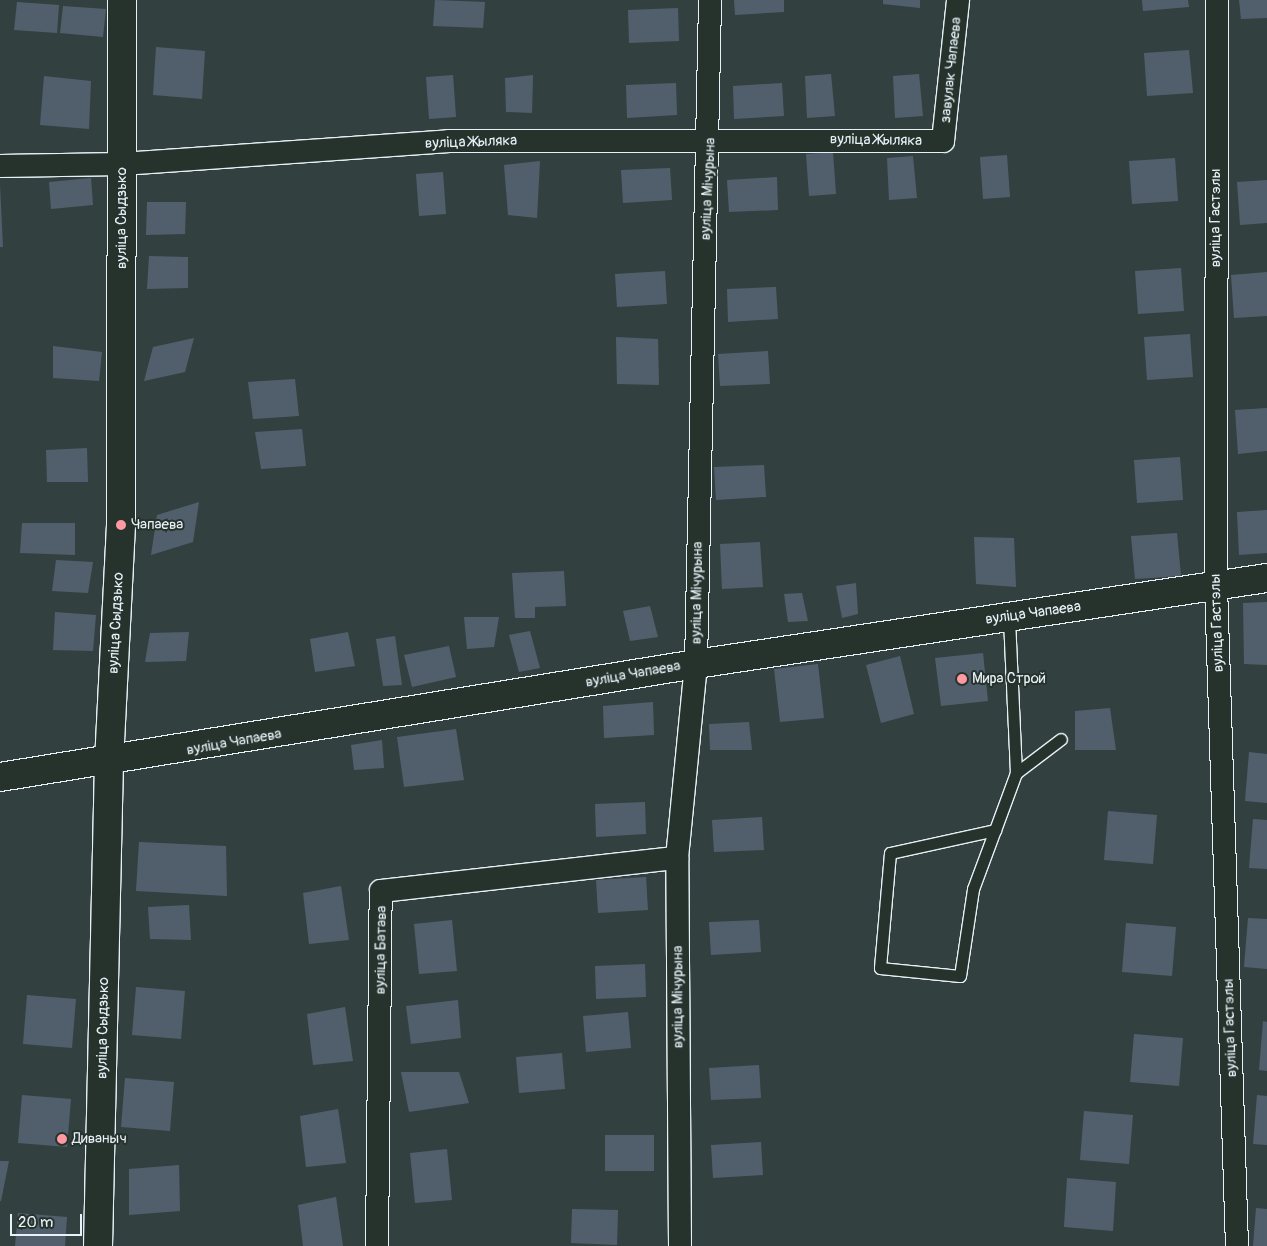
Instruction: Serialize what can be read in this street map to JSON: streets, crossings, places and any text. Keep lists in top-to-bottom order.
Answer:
{
  "streets": {
    "street": [
      "завулак Чапаева",
      "вуліца Жыляка",
      "вуліца Мічурына",
      "вуліца Сыдзько",
      "вуліца Гастэлы",
      "вуліца Чапаева",
      "вуліца Батава"
    ]
  },
  "crossings": [
    ["завулак Чапаева", "вуліца Жыляка"],
    ["вуліца Жыляка", "вуліца Мічурына"],
    ["вуліца Жыляка", "вуліца Сыдзько"],
    ["вуліца Мічурына", "вуліца Чапаева"],
    ["вуліца Мічурына", "вуліца Батава"],
    ["вуліца Сыдзько", "вуліца Чапаева"],
    ["вуліца Гастэлы", "вуліца Чапаева"]
  ],
  "places": ["Чапаева", "Мира Строй", "Диваныч"],
  "scale_bar": "20 m"
}
